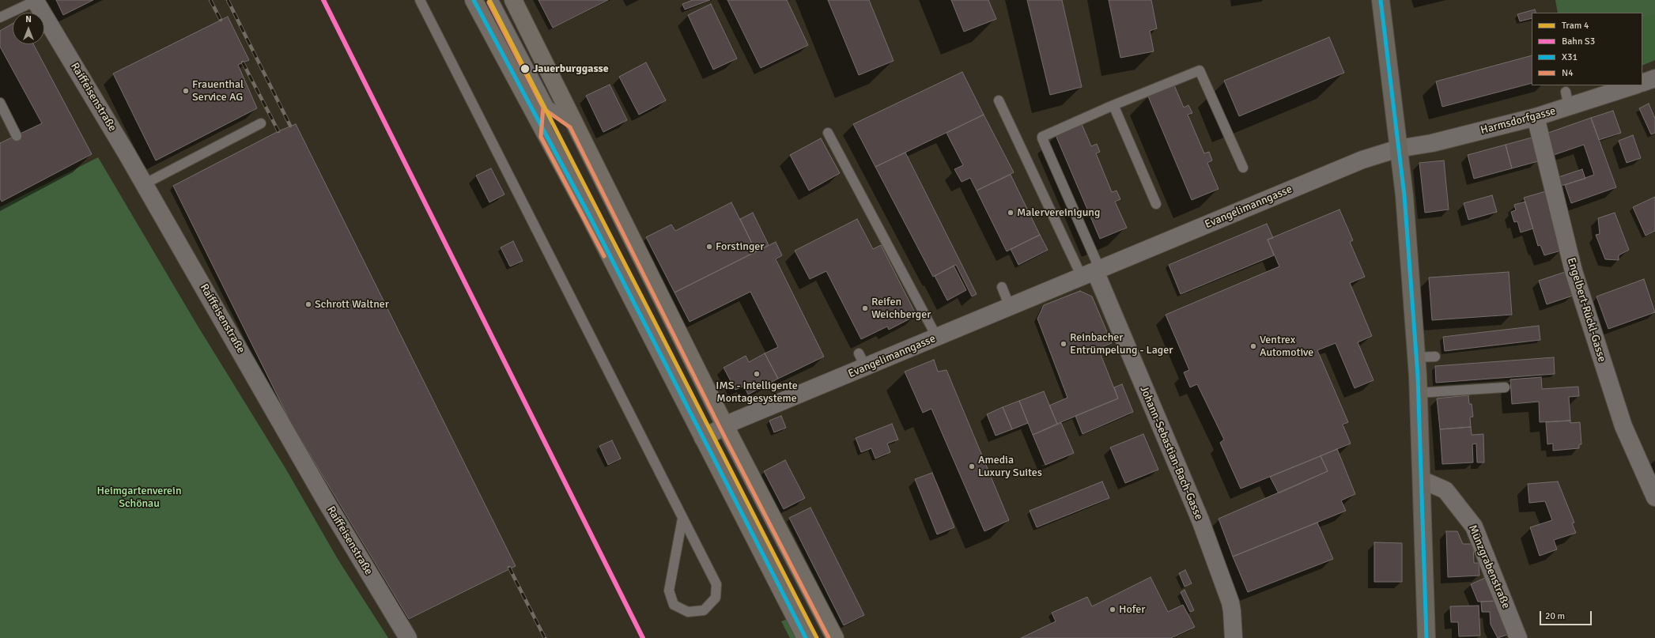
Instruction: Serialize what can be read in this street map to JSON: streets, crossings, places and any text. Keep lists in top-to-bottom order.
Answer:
{
  "streets": {
    "street": [
      "Raiffeisenstraße",
      "Harmsdorfgasse",
      "Evangelimanngasse",
      "Engelbert-Rückl-Gasse",
      "Johann-Sebastian-Bach-Gasse",
      "Münzgrabenstraße"
    ]
  },
  "crossings": [
    ["Harmsdorfgasse", "Evangelimanngasse"],
    ["Harmsdorfgasse", "Engelbert-Rückl-Gasse"],
    ["Evangelimanngasse", "Johann-Sebastian-Bach-Gasse"]
  ],
  "parks": ["Heimgartenverein Schönau"],
  "places": [
    "Jauerburggasse",
    "Frauenthal Service AG",
    "Malervereinigung",
    "Forstinger",
    "Schrott Waltner",
    "Reifen Weichberger",
    "Reinbacher Entrümpelung - Lager",
    "Ventrex Automotive",
    "IMS - Intelligente Montagesysteme",
    "Amedia Luxury Suites",
    "Hofer"
  ],
  "lines": [
    "tram line 4",
    "rail line S3",
    "transit line X31",
    "transit line N4"
  ],
  "legend": [
    "Tram 4",
    "Bahn S3",
    "X31",
    "N4"
  ],
  "scale_bar": "20 m",
  "north": "top"
}
